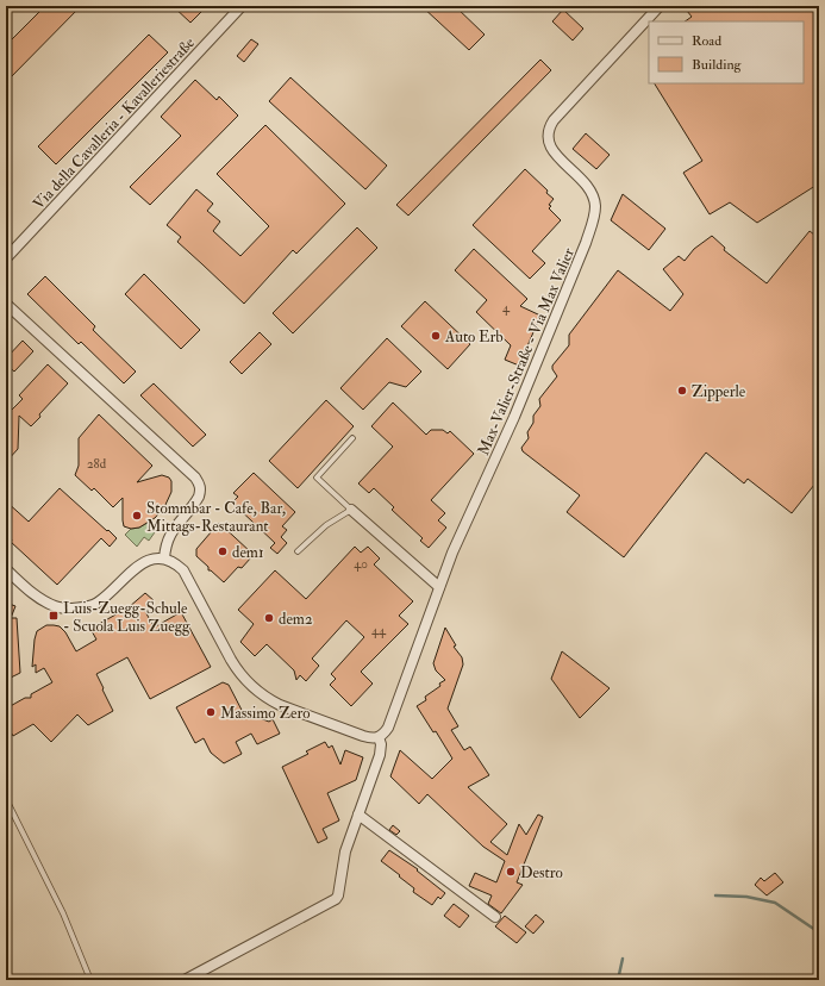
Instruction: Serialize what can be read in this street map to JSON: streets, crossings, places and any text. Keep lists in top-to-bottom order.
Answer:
{
  "streets": {
    "street": ["Via della Cavalleria - Kavalleriestraße", "Max-Valier-Straße - Via Max Valier"]
  },
  "places": {
    "other": [
      "Auto Erb",
      "Zipperle",
      "Stommbar - Cafe, Bar, Mittags-Restaurant",
      "dem1",
      "dem2",
      "Massimo Zero",
      "Destro"
    ],
    "transit": ["Luis-Zuegg-Schule - Scuola Luis Zuegg"]
  },
  "house_numbers": [
    "4",
    "28d",
    "40",
    "44"
  ],
  "legend": ["Road", "Building"]
}
